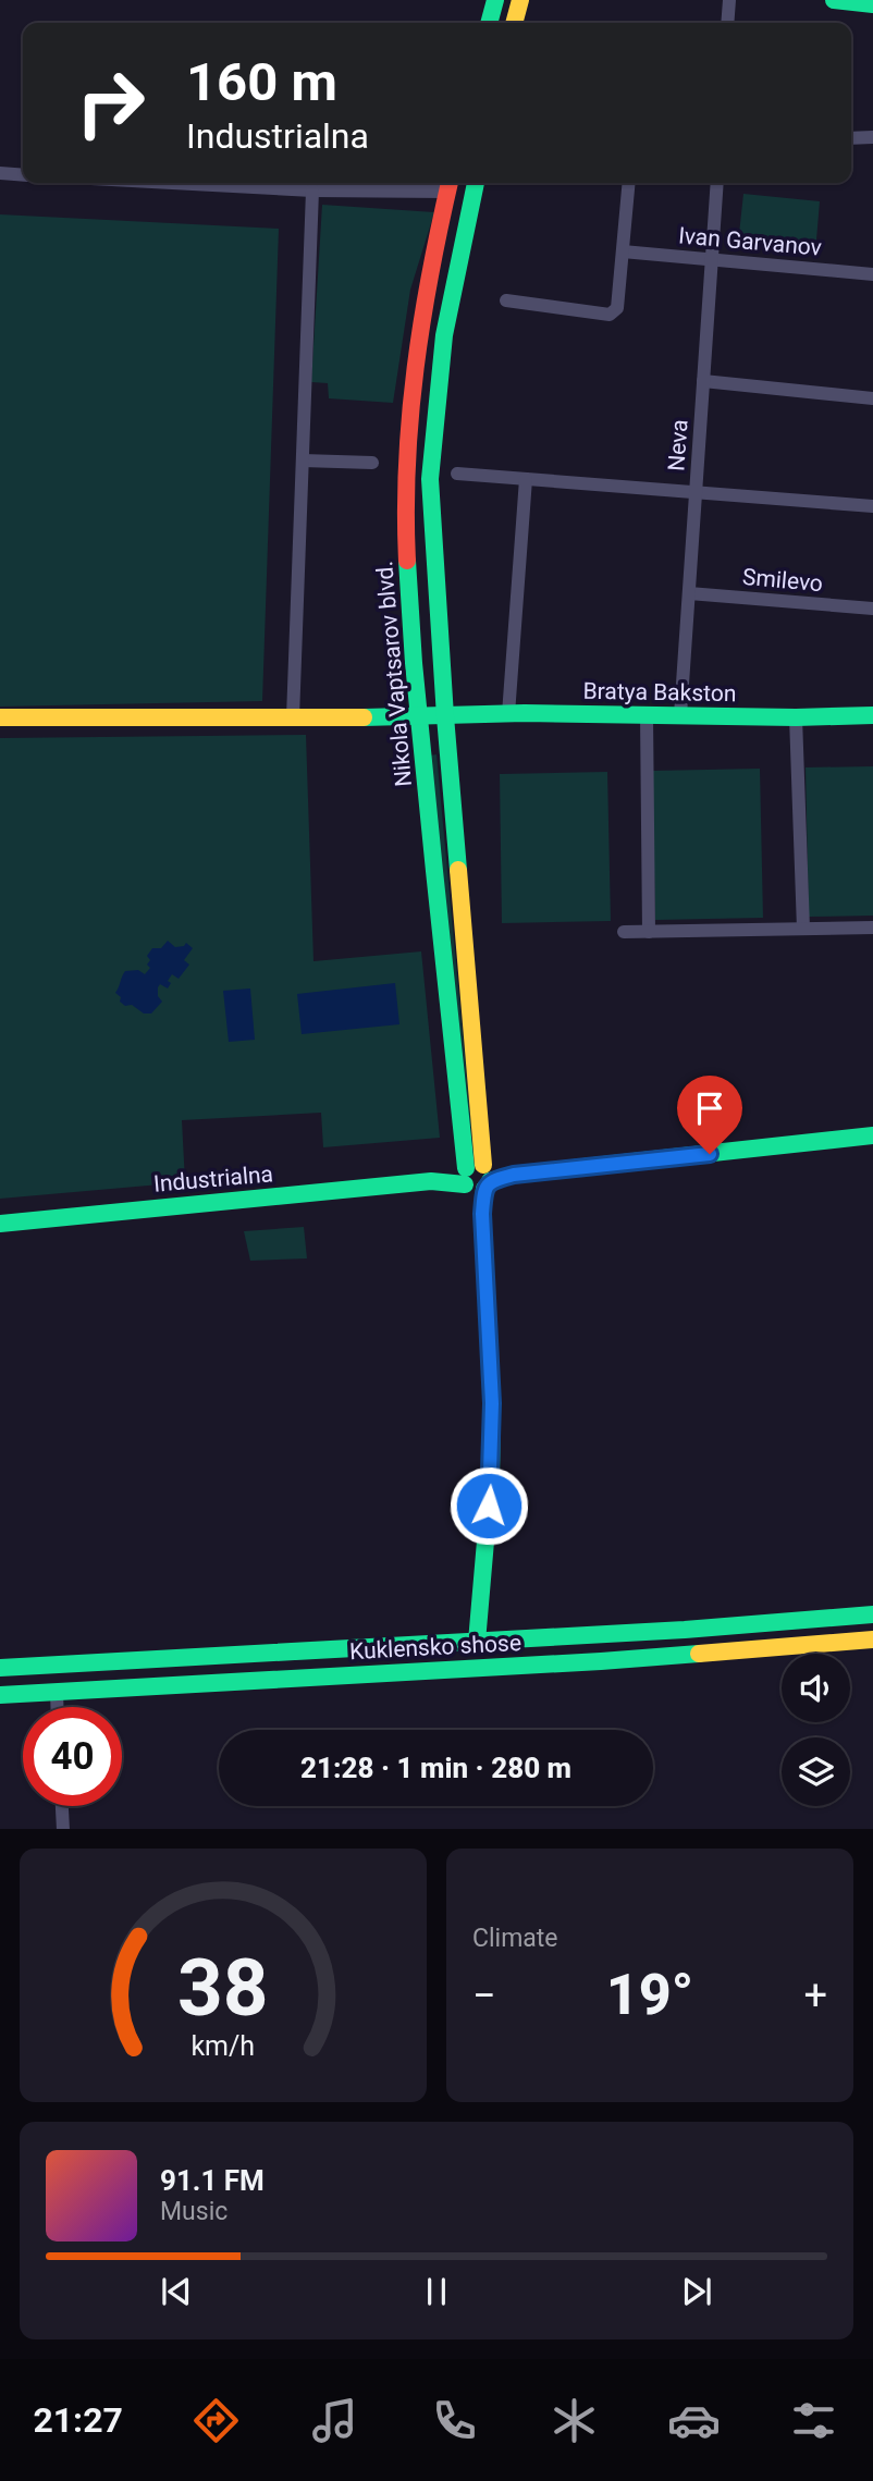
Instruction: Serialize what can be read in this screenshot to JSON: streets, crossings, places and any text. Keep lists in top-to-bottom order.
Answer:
{
  "streets": {
    "street": [
      "Ivan Garvanov",
      "Neva",
      "Smilevo",
      "Nikola Vaptsarov blvd.",
      "Bratya Bakston",
      "Industrialna",
      "Kuklensko shose"
    ]
  },
  "crossings": [
    ["Ivan Garvanov", "Neva"],
    ["Neva", "Smilevo"],
    ["Neva", "Bratya Bakston"],
    ["Nikola Vaptsarov blvd.", "Bratya Bakston"],
    ["Nikola Vaptsarov blvd.", "Industrialna"],
    ["Nikola Vaptsarov blvd.", "Kuklensko shose"]
  ],
  "page": {
    "turn": ["160 m", "Industrialna"],
    "limit": "40",
    "trip": "21:28 · 1 min · 280 m",
    "tile": "Climate",
    "heat": ["−", "19°", "+"],
    "song": ["91.1 FM", "Music"],
    "tabs": "21:27",
    "gauge": ["38", "km/h"]
  }
}
